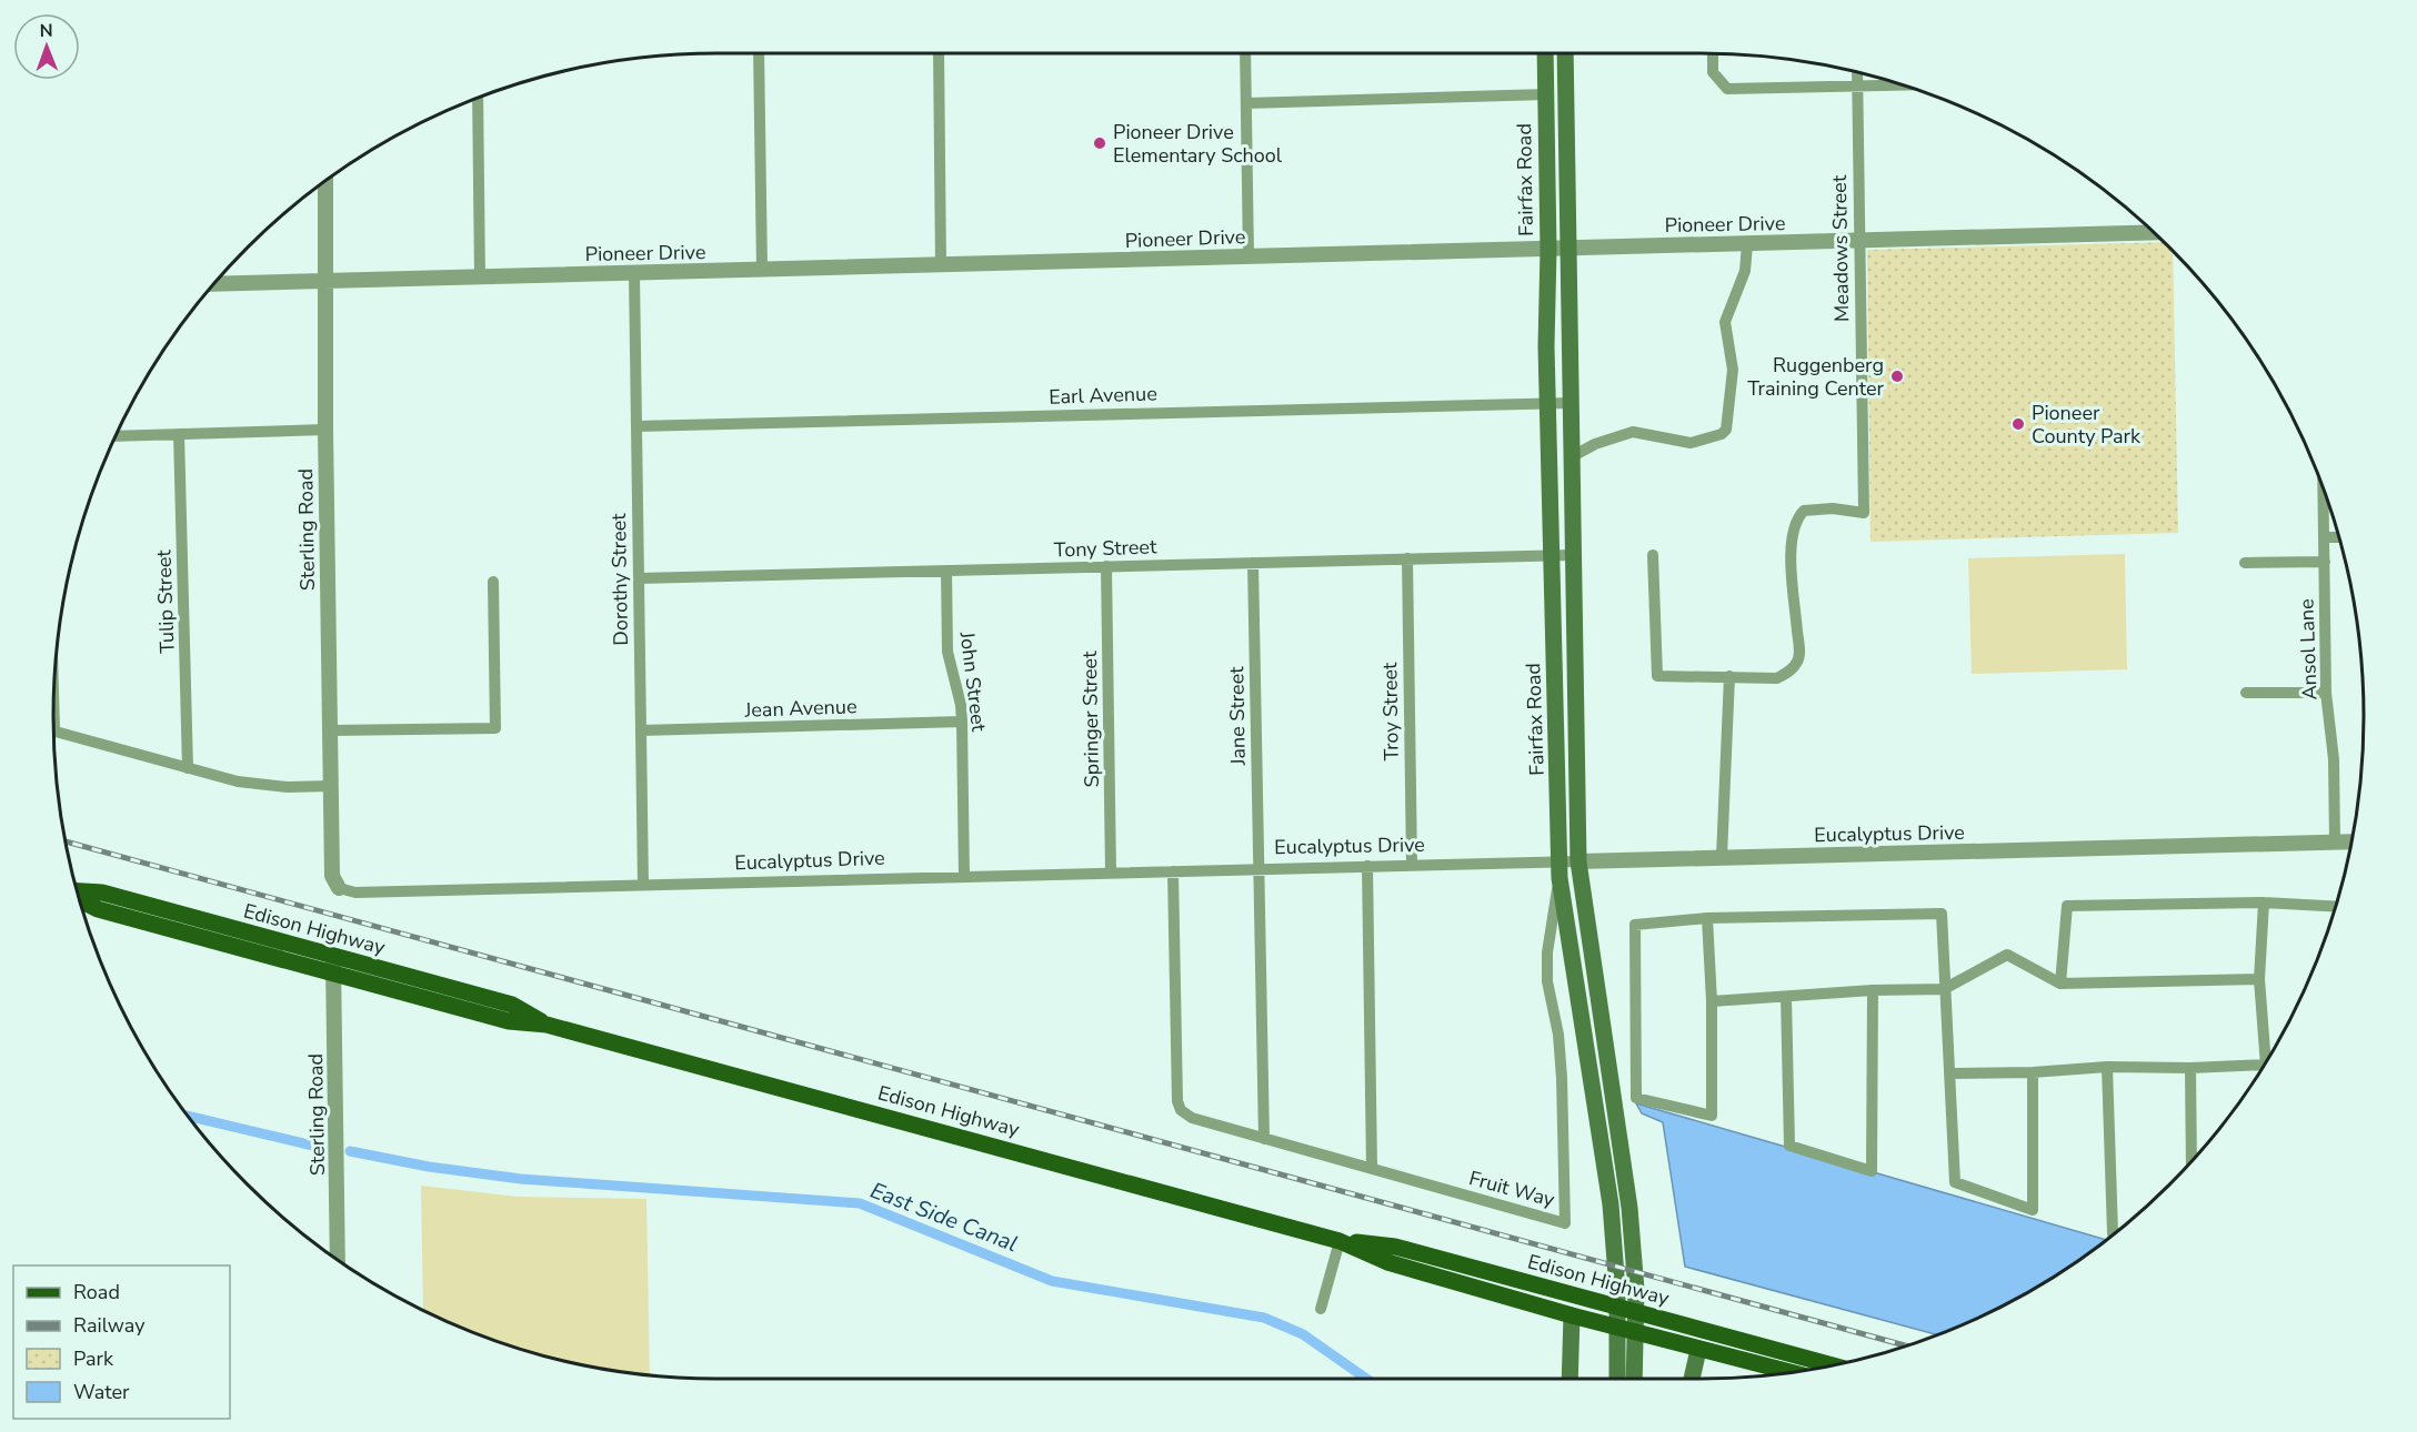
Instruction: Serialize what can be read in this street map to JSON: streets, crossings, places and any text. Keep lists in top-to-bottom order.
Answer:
{
  "streets": {
    "main road": ["Fairfax Road", "Edison Highway"],
    "street": [
      "Pioneer Drive",
      "Meadows Street",
      "Earl Avenue",
      "Sterling Road",
      "Tony Street",
      "Dorothy Street",
      "Tulip Street",
      "Ansol Lane",
      "John Street",
      "Jean Avenue",
      "Troy Street",
      "Jane Street",
      "Springer Street",
      "Eucalyptus Drive",
      "Fruit Way"
    ]
  },
  "crossings": [
    ["Fairfax Road", "Pioneer Drive"],
    ["Fairfax Road", "Earl Avenue"],
    ["Fairfax Road", "Tony Street"],
    ["Fairfax Road", "Eucalyptus Drive"],
    ["Fairfax Road", "Fruit Way"],
    ["Pioneer Drive", "Meadows Street"],
    ["Pioneer Drive", "Sterling Road"],
    ["Pioneer Drive", "Dorothy Street"],
    ["Earl Avenue", "Dorothy Street"],
    ["Sterling Road", "Eucalyptus Drive"],
    ["Sterling Road", "Edison Highway"],
    ["Tony Street", "Dorothy Street"],
    ["Tony Street", "John Street"],
    ["Tony Street", "Troy Street"],
    ["Tony Street", "Jane Street"],
    ["Tony Street", "Springer Street"],
    ["Dorothy Street", "Jean Avenue"],
    ["Dorothy Street", "Eucalyptus Drive"],
    ["Ansol Lane", "Eucalyptus Drive"],
    ["John Street", "Jean Avenue"],
    ["John Street", "Eucalyptus Drive"],
    ["Troy Street", "Eucalyptus Drive"],
    ["Jane Street", "Eucalyptus Drive"],
    ["Jane Street", "Fruit Way"],
    ["Springer Street", "Eucalyptus Drive"],
    ["Eucalyptus Drive", "Fruit Way"]
  ],
  "water": ["East Side Canal"],
  "places": ["Pioneer Drive Elementary School", "Ruggenberg Training Center", "Pioneer County Park"],
  "legend": [
    "Road",
    "Railway",
    "Park",
    "Water"
  ],
  "north": "top"
}
